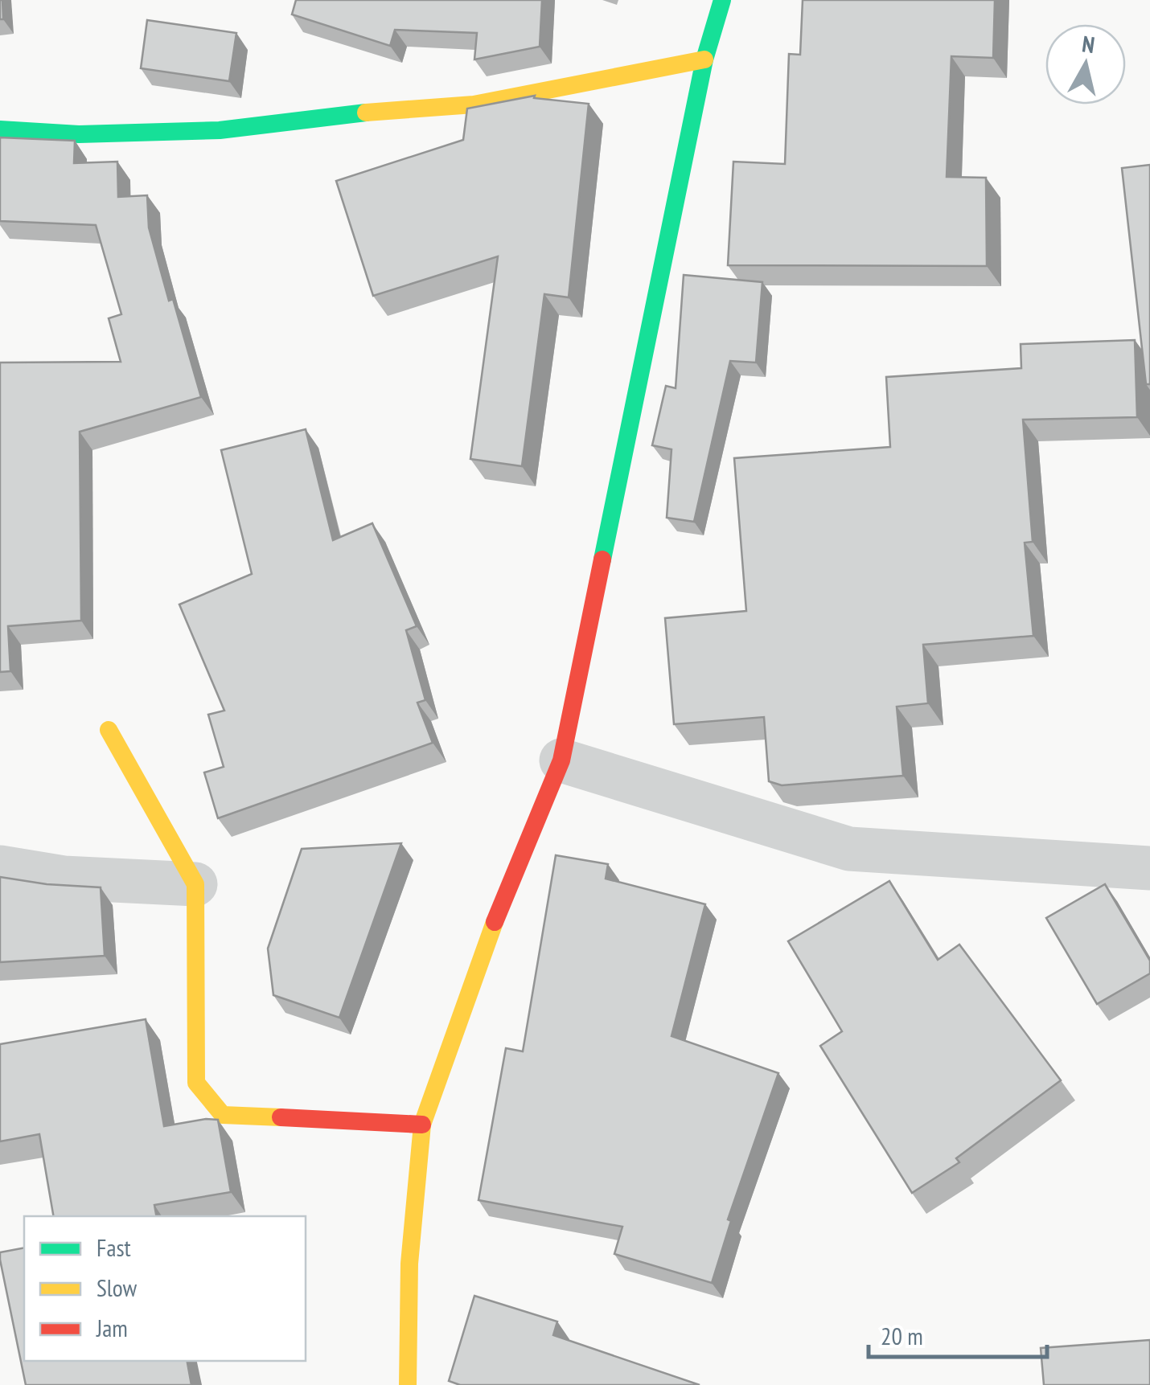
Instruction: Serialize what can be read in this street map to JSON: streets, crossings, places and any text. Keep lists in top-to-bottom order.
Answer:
{
  "legend": ["Fast", "Slow", "Jam"],
  "scale_bar": "20 m",
  "north": "top"
}
